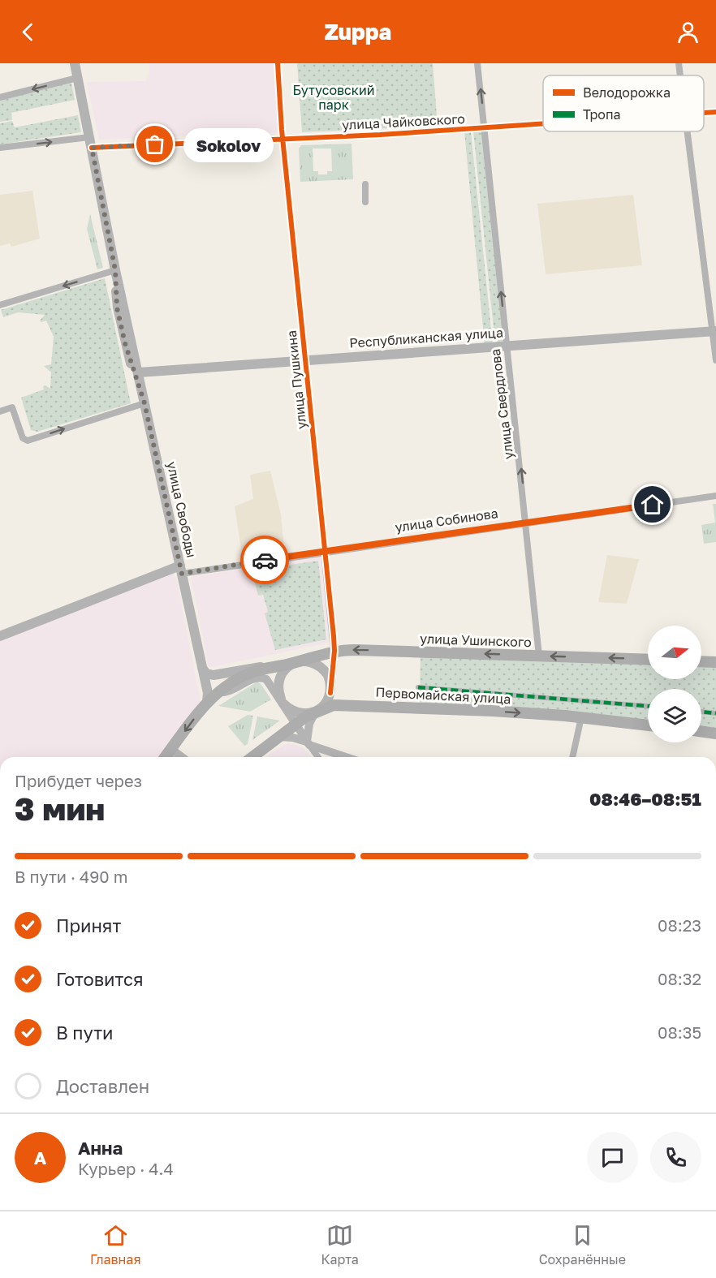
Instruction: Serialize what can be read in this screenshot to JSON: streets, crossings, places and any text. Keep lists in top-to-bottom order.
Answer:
{
  "streets": {
    "main road": [
      "Республиканская улица",
      "улица Свободы",
      "улица Собинова",
      "улица Ушинского",
      "Первомайская улица"
    ],
    "street": ["улица Чайковского", "улица Пушкина", "улица Свердлова"]
  },
  "crossings": [
    ["улица Чайковского", "улица Пушкина"],
    ["улица Чайковского", "улица Свердлова"],
    ["улица Чайковского", "улица Свободы"],
    ["Республиканская улица", "улица Пушкина"],
    ["Республиканская улица", "улица Свердлова"],
    ["Республиканская улица", "улица Свободы"],
    ["улица Пушкина", "улица Собинова"],
    ["улица Пушкина", "улица Ушинского"],
    ["улица Пушкина", "Первомайская улица"],
    ["улица Свердлова", "улица Собинова"],
    ["улица Свердлова", "улица Ушинского"],
    ["улица Свободы", "улица Собинова"],
    ["улица Свободы", "улица Ушинского"],
    ["улица Ушинского", "Первомайская улица"]
  ],
  "one_way": ["улица Свердлова", "улица Ушинского", "Первомайская улица"],
  "parks": ["Бутусовский парк"],
  "places": ["Sokolov"],
  "legend": ["Велодорожка", "Тропа"],
  "north": "right",
  "page": {
    "header": "Zuppa",
    "bubble": "Sokolov",
    "heading": ["3 мин", "Прибудет через", "08:46–08:51"],
    "panel": ["Анна", "Курьер · 4.4"],
    "bar": "В пути · 490 m",
    "list": [
      ["Принят", "08:23"],
      ["Готовится", "08:32"],
      ["В пути", "08:35"],
      "Доставлен"
    ],
    "round": "А",
    "tabs": ["Главная", "Карта", "Сохранённые"]
  }
}
